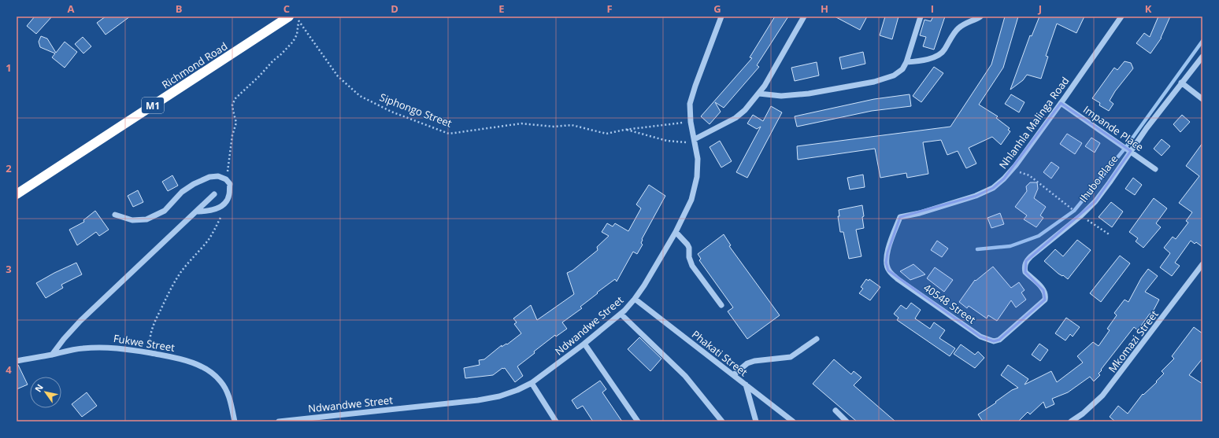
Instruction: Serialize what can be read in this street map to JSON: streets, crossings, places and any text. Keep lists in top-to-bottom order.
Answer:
{
  "streets": {
    "highway": ["Richmond Road", "M1"],
    "street": [
      "Nhlanhla Malinga Road",
      "Impande Place",
      "Ihubo Place",
      "40548 Street",
      "Ndwandwe Street",
      "Mkomazi Street",
      "Fukwe Street",
      "Phakati Street"
    ],
    "path": ["Siphongo Street"]
  },
  "crossings": [
    ["Siphongo Street", "Ndwandwe Street"],
    ["Nhlanhla Malinga Road", "Impande Place"],
    ["Nhlanhla Malinga Road", "40548 Street"],
    ["Impande Place", "Ihubo Place"],
    ["Ihubo Place", "40548 Street"],
    ["Ndwandwe Street", "Phakati Street"]
  ],
  "north": "top left",
  "grid": {
    "columns": [
      "A",
      "B",
      "C",
      "D",
      "E",
      "F",
      "G",
      "H",
      "I",
      "J",
      "K"
    ],
    "rows": [
      "1",
      "2",
      "3",
      "4"
    ]
  }
}
